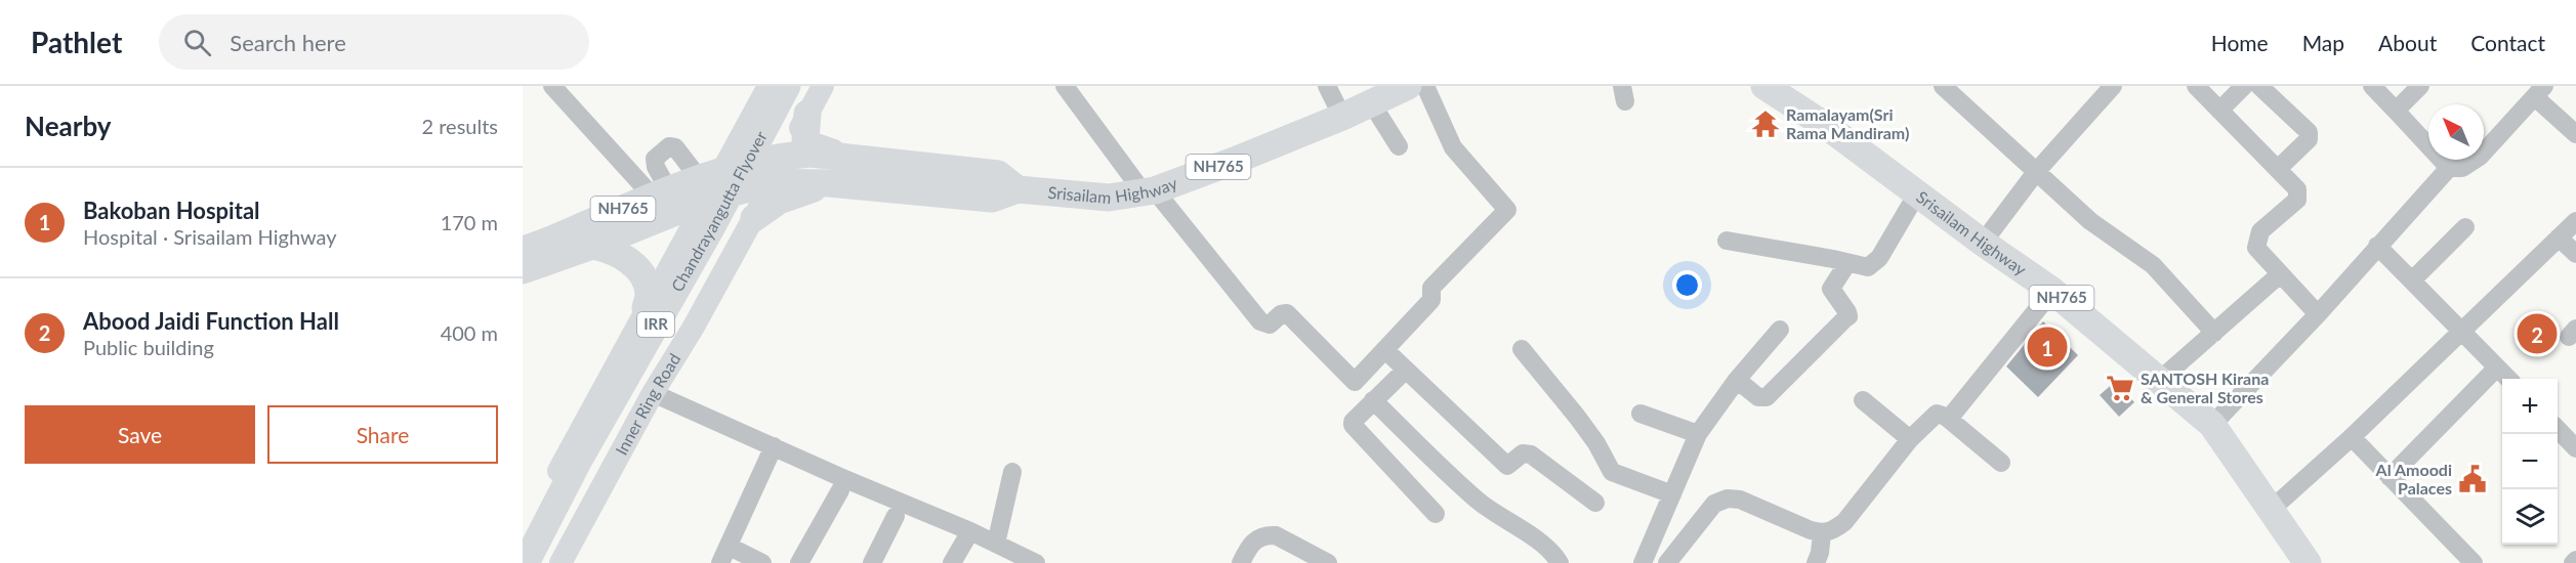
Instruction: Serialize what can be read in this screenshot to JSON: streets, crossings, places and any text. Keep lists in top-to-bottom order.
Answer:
{
  "streets": {
    "highway": [
      "NH765",
      "Srisailam Highway",
      "Chandrayangutta Flyover",
      "IRR"
    ],
    "main road": ["Inner Ring Road"]
  },
  "crossings": [
    ["NH765", "Srisailam Highway"],
    ["NH765", "IRR"],
    ["NH765", "Inner Ring Road"],
    ["Chandrayangutta Flyover", "Inner Ring Road"],
    ["IRR", "Inner Ring Road"]
  ],
  "places": {
    "temple": ["Ramalayam(Sri Rama Mandiram)"],
    "supermarket": ["SANTOSH Kirana & General Stores"],
    "public building": ["Al Amoodi Palaces"]
  },
  "north": "top left",
  "page": {
    "header": "Pathlet",
    "search": "Search here",
    "nav": [
      "Home",
      "Map",
      "About",
      "Contact"
    ],
    "heading": ["Nearby", "2 results"],
    "list": [
      {
        "mark": "1",
        "name": "Bakoban Hospital",
        "note": "Hospital · Srisailam Highway",
        "value": "170 m"
      },
      {
        "mark": "2",
        "name": "Abood Jaidi Function Hall",
        "note": "Public building",
        "value": "400 m"
      }
    ],
    "pins": ["2", "1"],
    "map_buttons": ["+", "−"],
    "buttons": ["Save", "Share"]
  }
}
